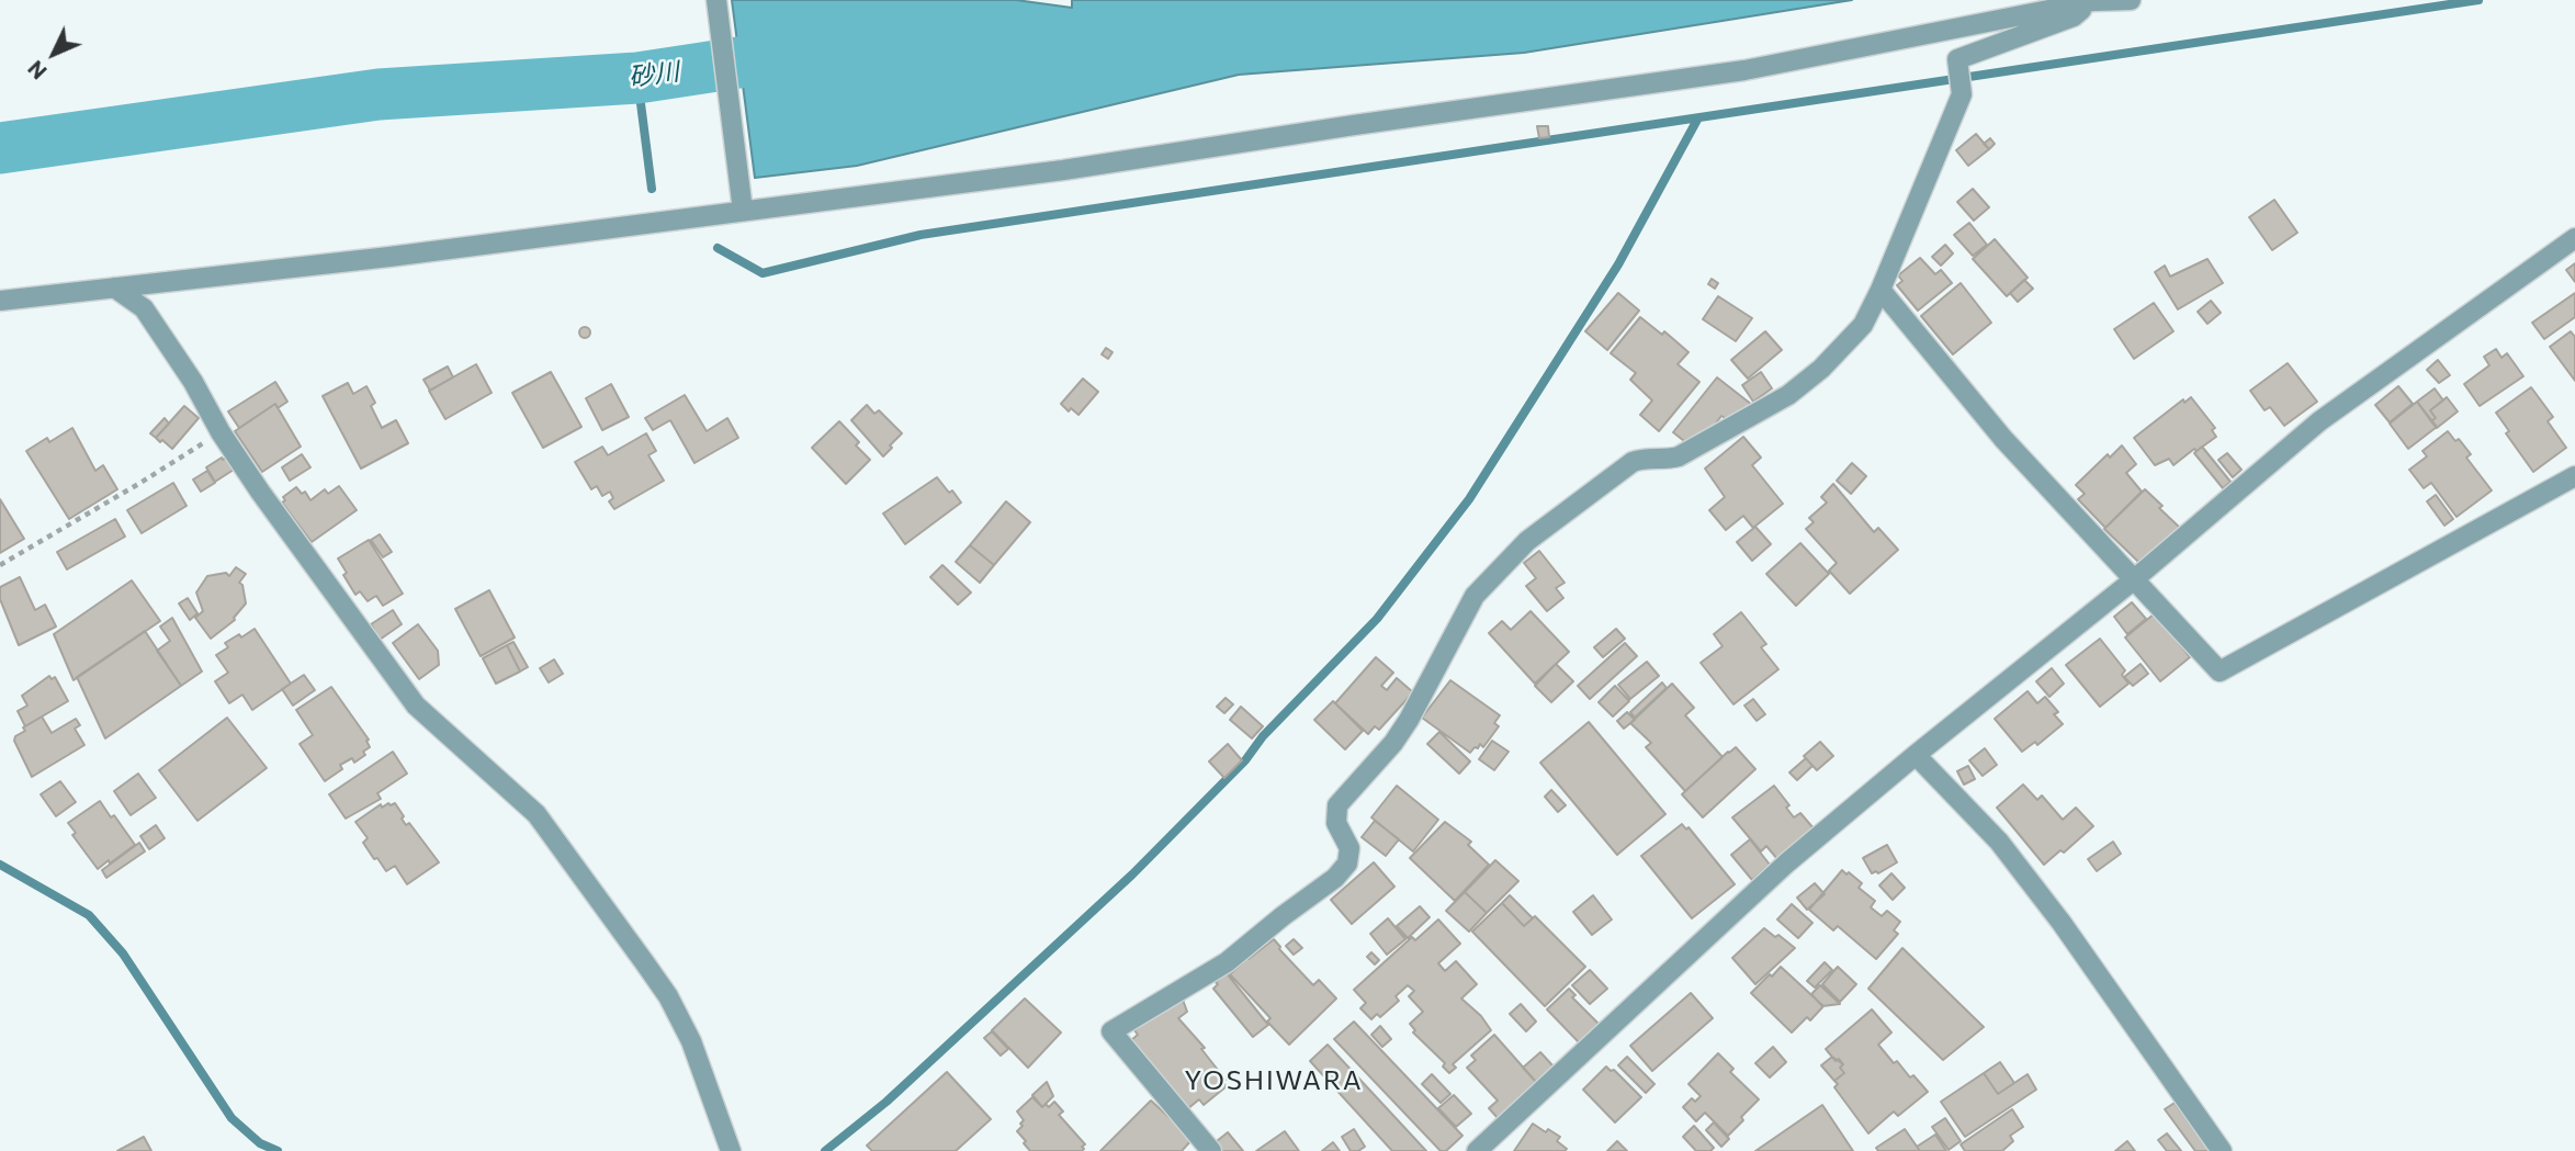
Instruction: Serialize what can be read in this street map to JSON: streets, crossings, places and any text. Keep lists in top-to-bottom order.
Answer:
{
  "districts": ["YOSHIWARA"],
  "water": ["砂川"],
  "north": "bottom left"
}
